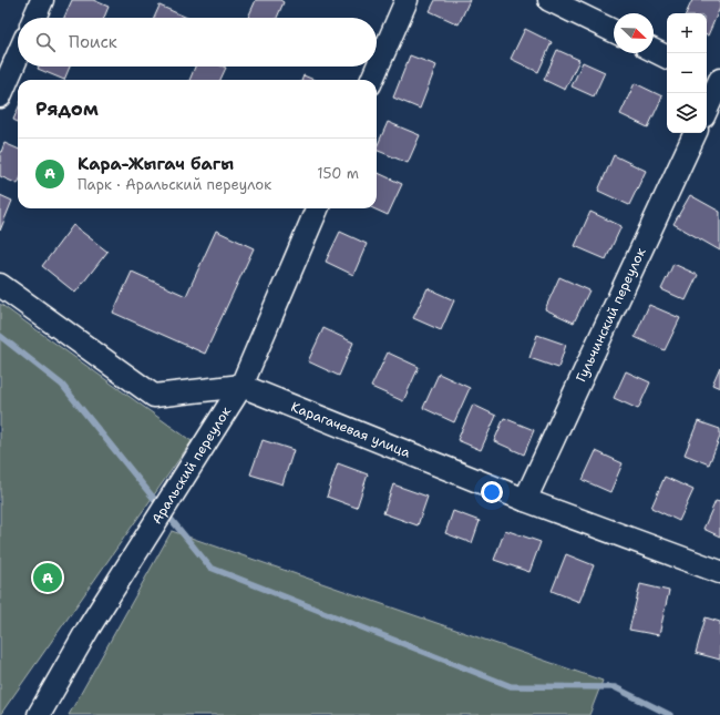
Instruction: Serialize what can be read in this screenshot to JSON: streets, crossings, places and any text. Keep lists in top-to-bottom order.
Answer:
{
  "streets": {
    "street": ["Гульчинский переулок", "Карагачевая улица", "Аральский переулок"]
  },
  "crossings": [
    ["Гульчинский переулок", "Карагачевая улица"],
    ["Карагачевая улица", "Аральский переулок"]
  ],
  "north": "bottom right",
  "page": {
    "map_buttons": ["+", "−"],
    "search": "Поиск",
    "heading": "Рядом",
    "list": [
      {
        "mark": "A",
        "name": "Кара-Жыгач багы",
        "note": "Парк · Аральский переулок",
        "value": "150 m"
      }
    ],
    "pins": "A"
  }
}
